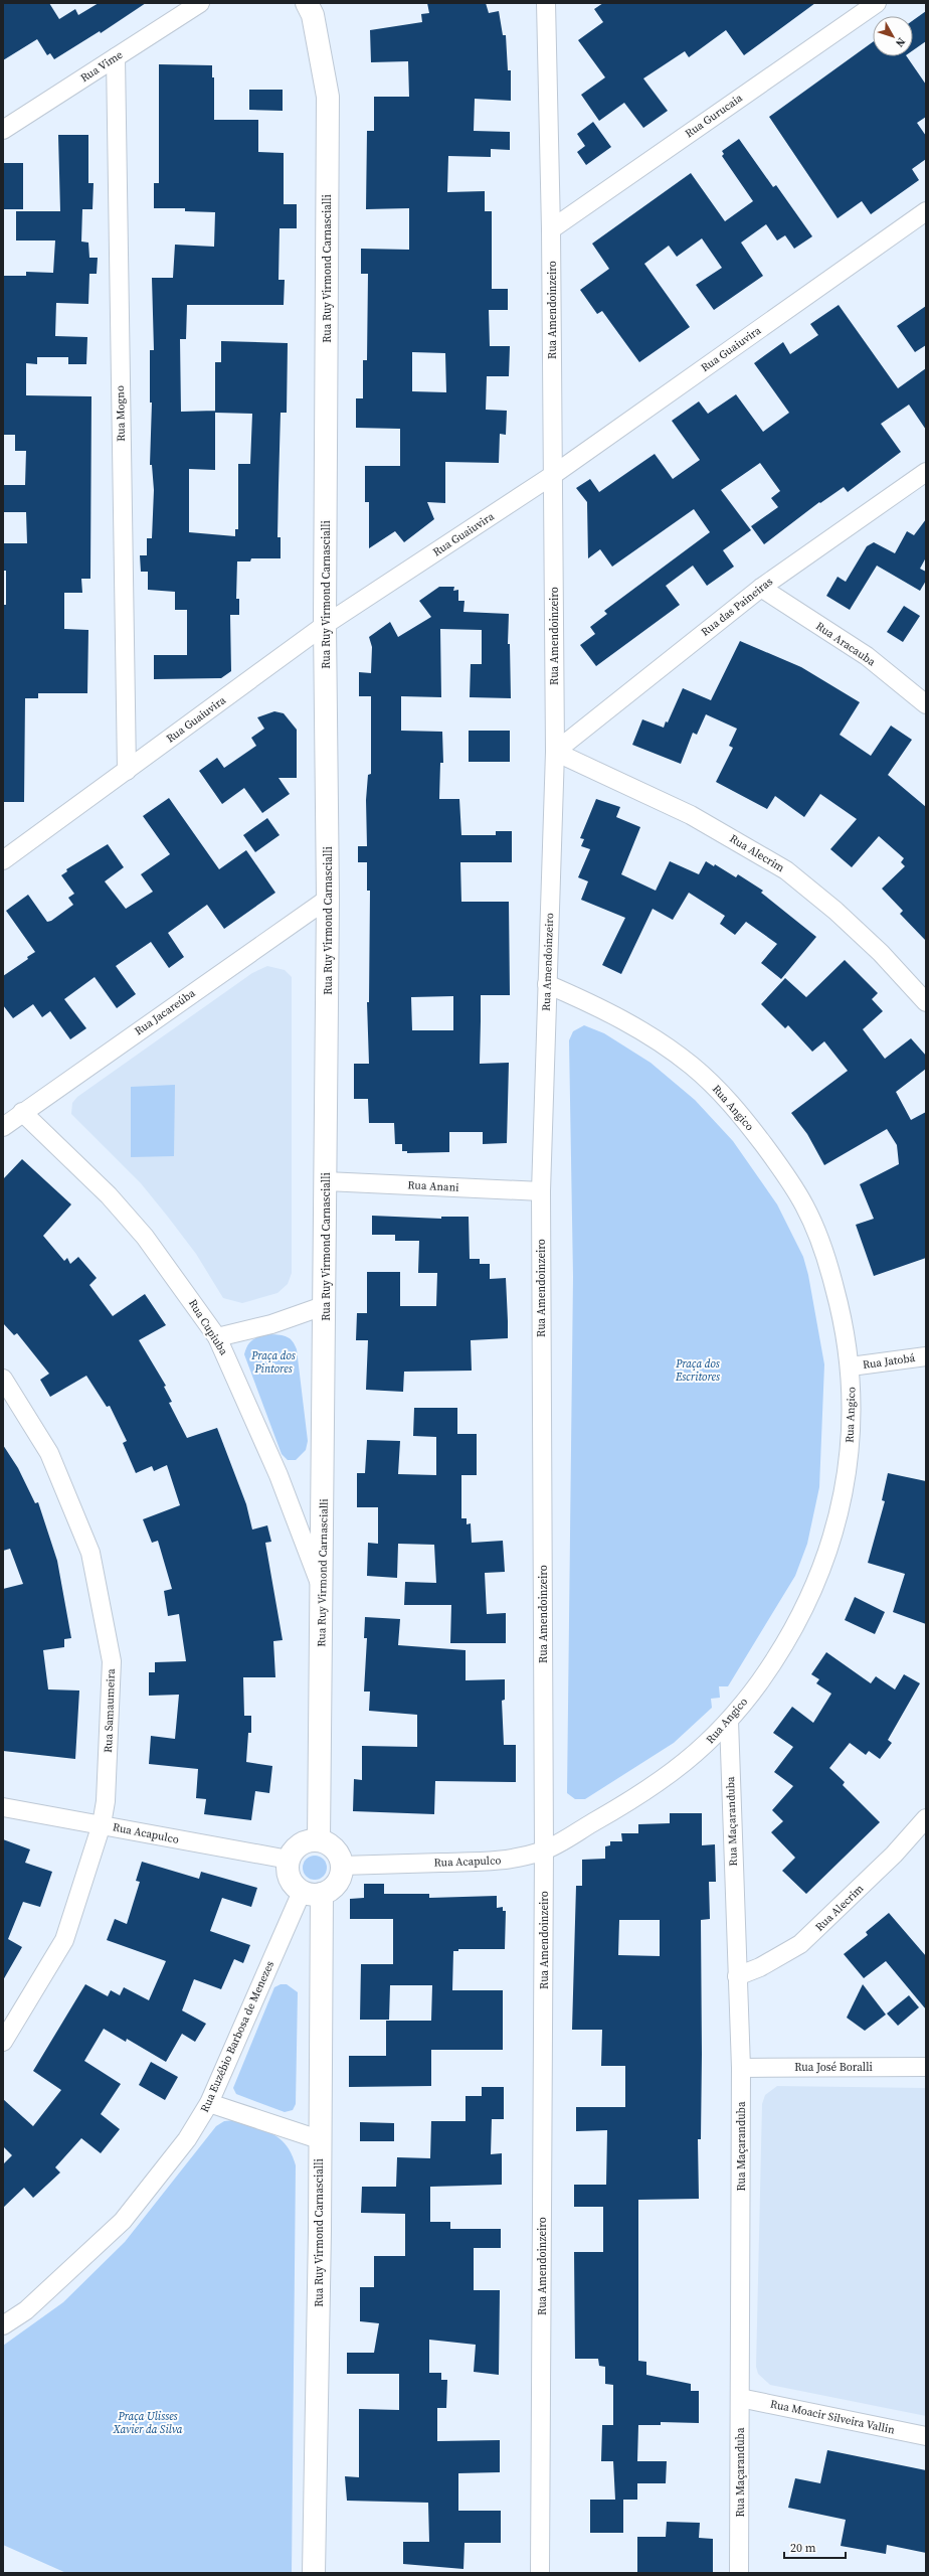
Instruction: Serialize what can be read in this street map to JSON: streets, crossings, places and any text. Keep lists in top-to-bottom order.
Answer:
{
  "streets": {
    "street": [
      "Rua Vime",
      "Rua Gurucaia",
      "Rua Ruy Virmond Carnascialli",
      "Rua Amendoinzeiro",
      "Rua Guaiuvira",
      "Rua Mogno",
      "Rua das Paineiras",
      "Rua Aracauba",
      "Rua Alecrim",
      "Rua Jacareúba",
      "Rua Angico",
      "Rua Anani",
      "Rua Cupiuba",
      "Rua Jatobá",
      "Rua Samaumeira",
      "Rua Maçaranduba",
      "Rua Acapulco",
      "Rua Euzébio Barbosa de Menezes",
      "Rua José Boralli",
      "Rua Moacir Silveira Vallin"
    ]
  },
  "crossings": [
    ["Rua Vime", "Rua Mogno"],
    ["Rua Gurucaia", "Rua Amendoinzeiro"],
    ["Rua Ruy Virmond Carnascialli", "Rua Guaiuvira"],
    ["Rua Ruy Virmond Carnascialli", "Rua Jacareúba"],
    ["Rua Ruy Virmond Carnascialli", "Rua Anani"],
    ["Rua Ruy Virmond Carnascialli", "Rua Cupiuba"],
    ["Rua Ruy Virmond Carnascialli", "Rua Acapulco"],
    ["Rua Ruy Virmond Carnascialli", "Rua Euzébio Barbosa de Menezes"],
    ["Rua Amendoinzeiro", "Rua Guaiuvira"],
    ["Rua Amendoinzeiro", "Rua das Paineiras"],
    ["Rua Amendoinzeiro", "Rua Alecrim"],
    ["Rua Amendoinzeiro", "Rua Angico"],
    ["Rua Amendoinzeiro", "Rua Anani"],
    ["Rua Amendoinzeiro", "Rua Acapulco"],
    ["Rua Guaiuvira", "Rua Mogno"],
    ["Rua das Paineiras", "Rua Aracauba"],
    ["Rua das Paineiras", "Rua Alecrim"],
    ["Rua Alecrim", "Rua Maçaranduba"],
    ["Rua Jacareúba", "Rua Cupiuba"],
    ["Rua Angico", "Rua Jatobá"],
    ["Rua Angico", "Rua Maçaranduba"],
    ["Rua Angico", "Rua Acapulco"],
    ["Rua Samaumeira", "Rua Acapulco"],
    ["Rua Maçaranduba", "Rua José Boralli"],
    ["Rua Maçaranduba", "Rua Moacir Silveira Vallin"],
    ["Rua Acapulco", "Rua Euzébio Barbosa de Menezes"]
  ],
  "parks": ["Praça dos Pintores", "Praça dos Escritores", "Praça Ulisses Xavier da Silva"],
  "scale_bar": "20 m",
  "north": "bottom right"
}
